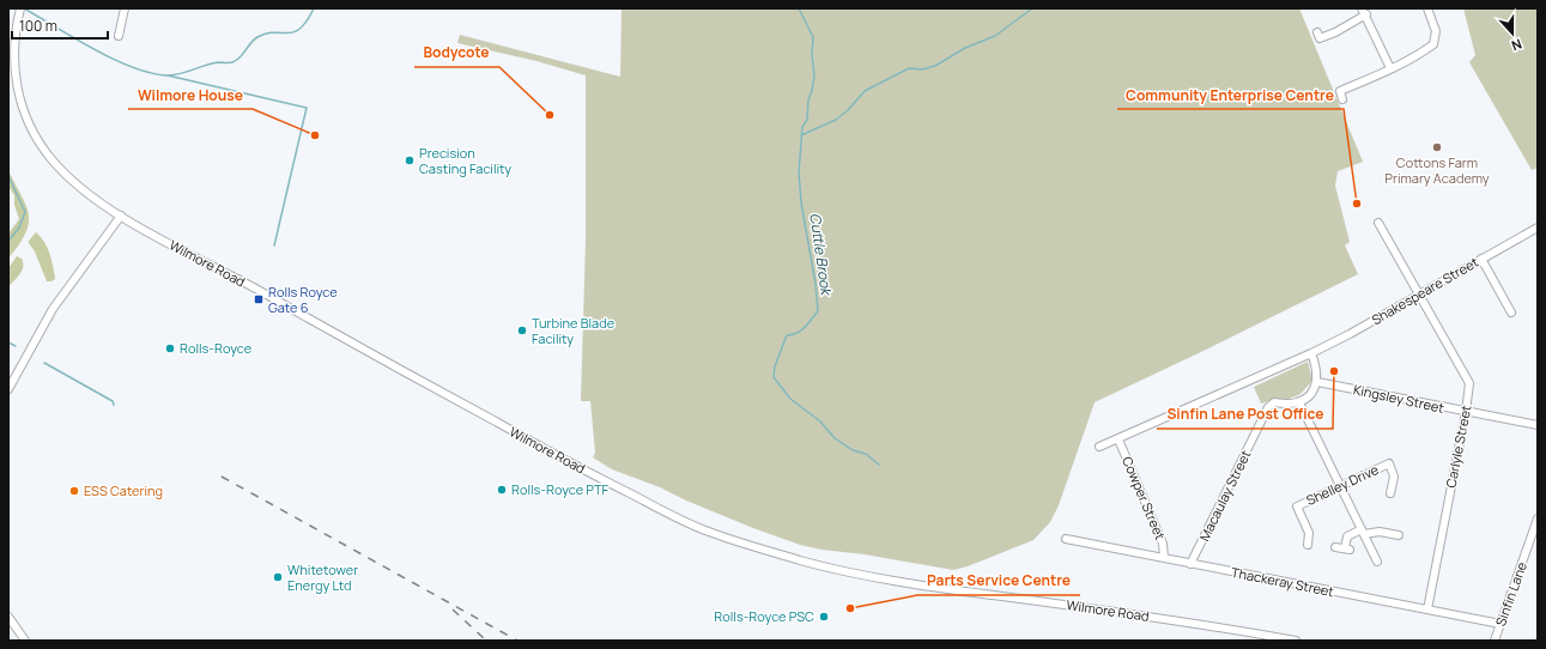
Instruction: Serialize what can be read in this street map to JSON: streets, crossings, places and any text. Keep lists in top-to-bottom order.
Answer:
{
  "streets": {
    "street": [
      "Wilmore Road",
      "Shakespeare Street",
      "Kingsley Street",
      "Carlyle Street",
      "Shelley Drive",
      "Macaulay Street",
      "Cowper Street",
      "Thackeray Street",
      "Sinfin Lane"
    ]
  },
  "crossings": [
    ["Shakespeare Street", "Carlyle Street"],
    ["Shakespeare Street", "Cowper Street"],
    ["Kingsley Street", "Carlyle Street"],
    ["Carlyle Street", "Thackeray Street"],
    ["Macaulay Street", "Thackeray Street"],
    ["Cowper Street", "Thackeray Street"],
    ["Thackeray Street", "Sinfin Lane"]
  ],
  "water": ["Cuttle Brook"],
  "places": {
    "other": [
      "Bodycote",
      "Wilmore House",
      "Cottons Farm Primary Academy",
      "Precision Casting Facility",
      "Community Enterprise Centre",
      "Turbine Blade Facility",
      "Rolls-Royce",
      "Sinfin Lane Post Office",
      "Rolls-Royce PTF",
      "ESS Catering",
      "Whitetower Energy Ltd",
      "Parts Service Centre",
      "Rolls-Royce PSC"
    ],
    "transit": ["Rolls Royce Gate 6"]
  },
  "scale_bar": "100 m",
  "north": "bottom"
}
